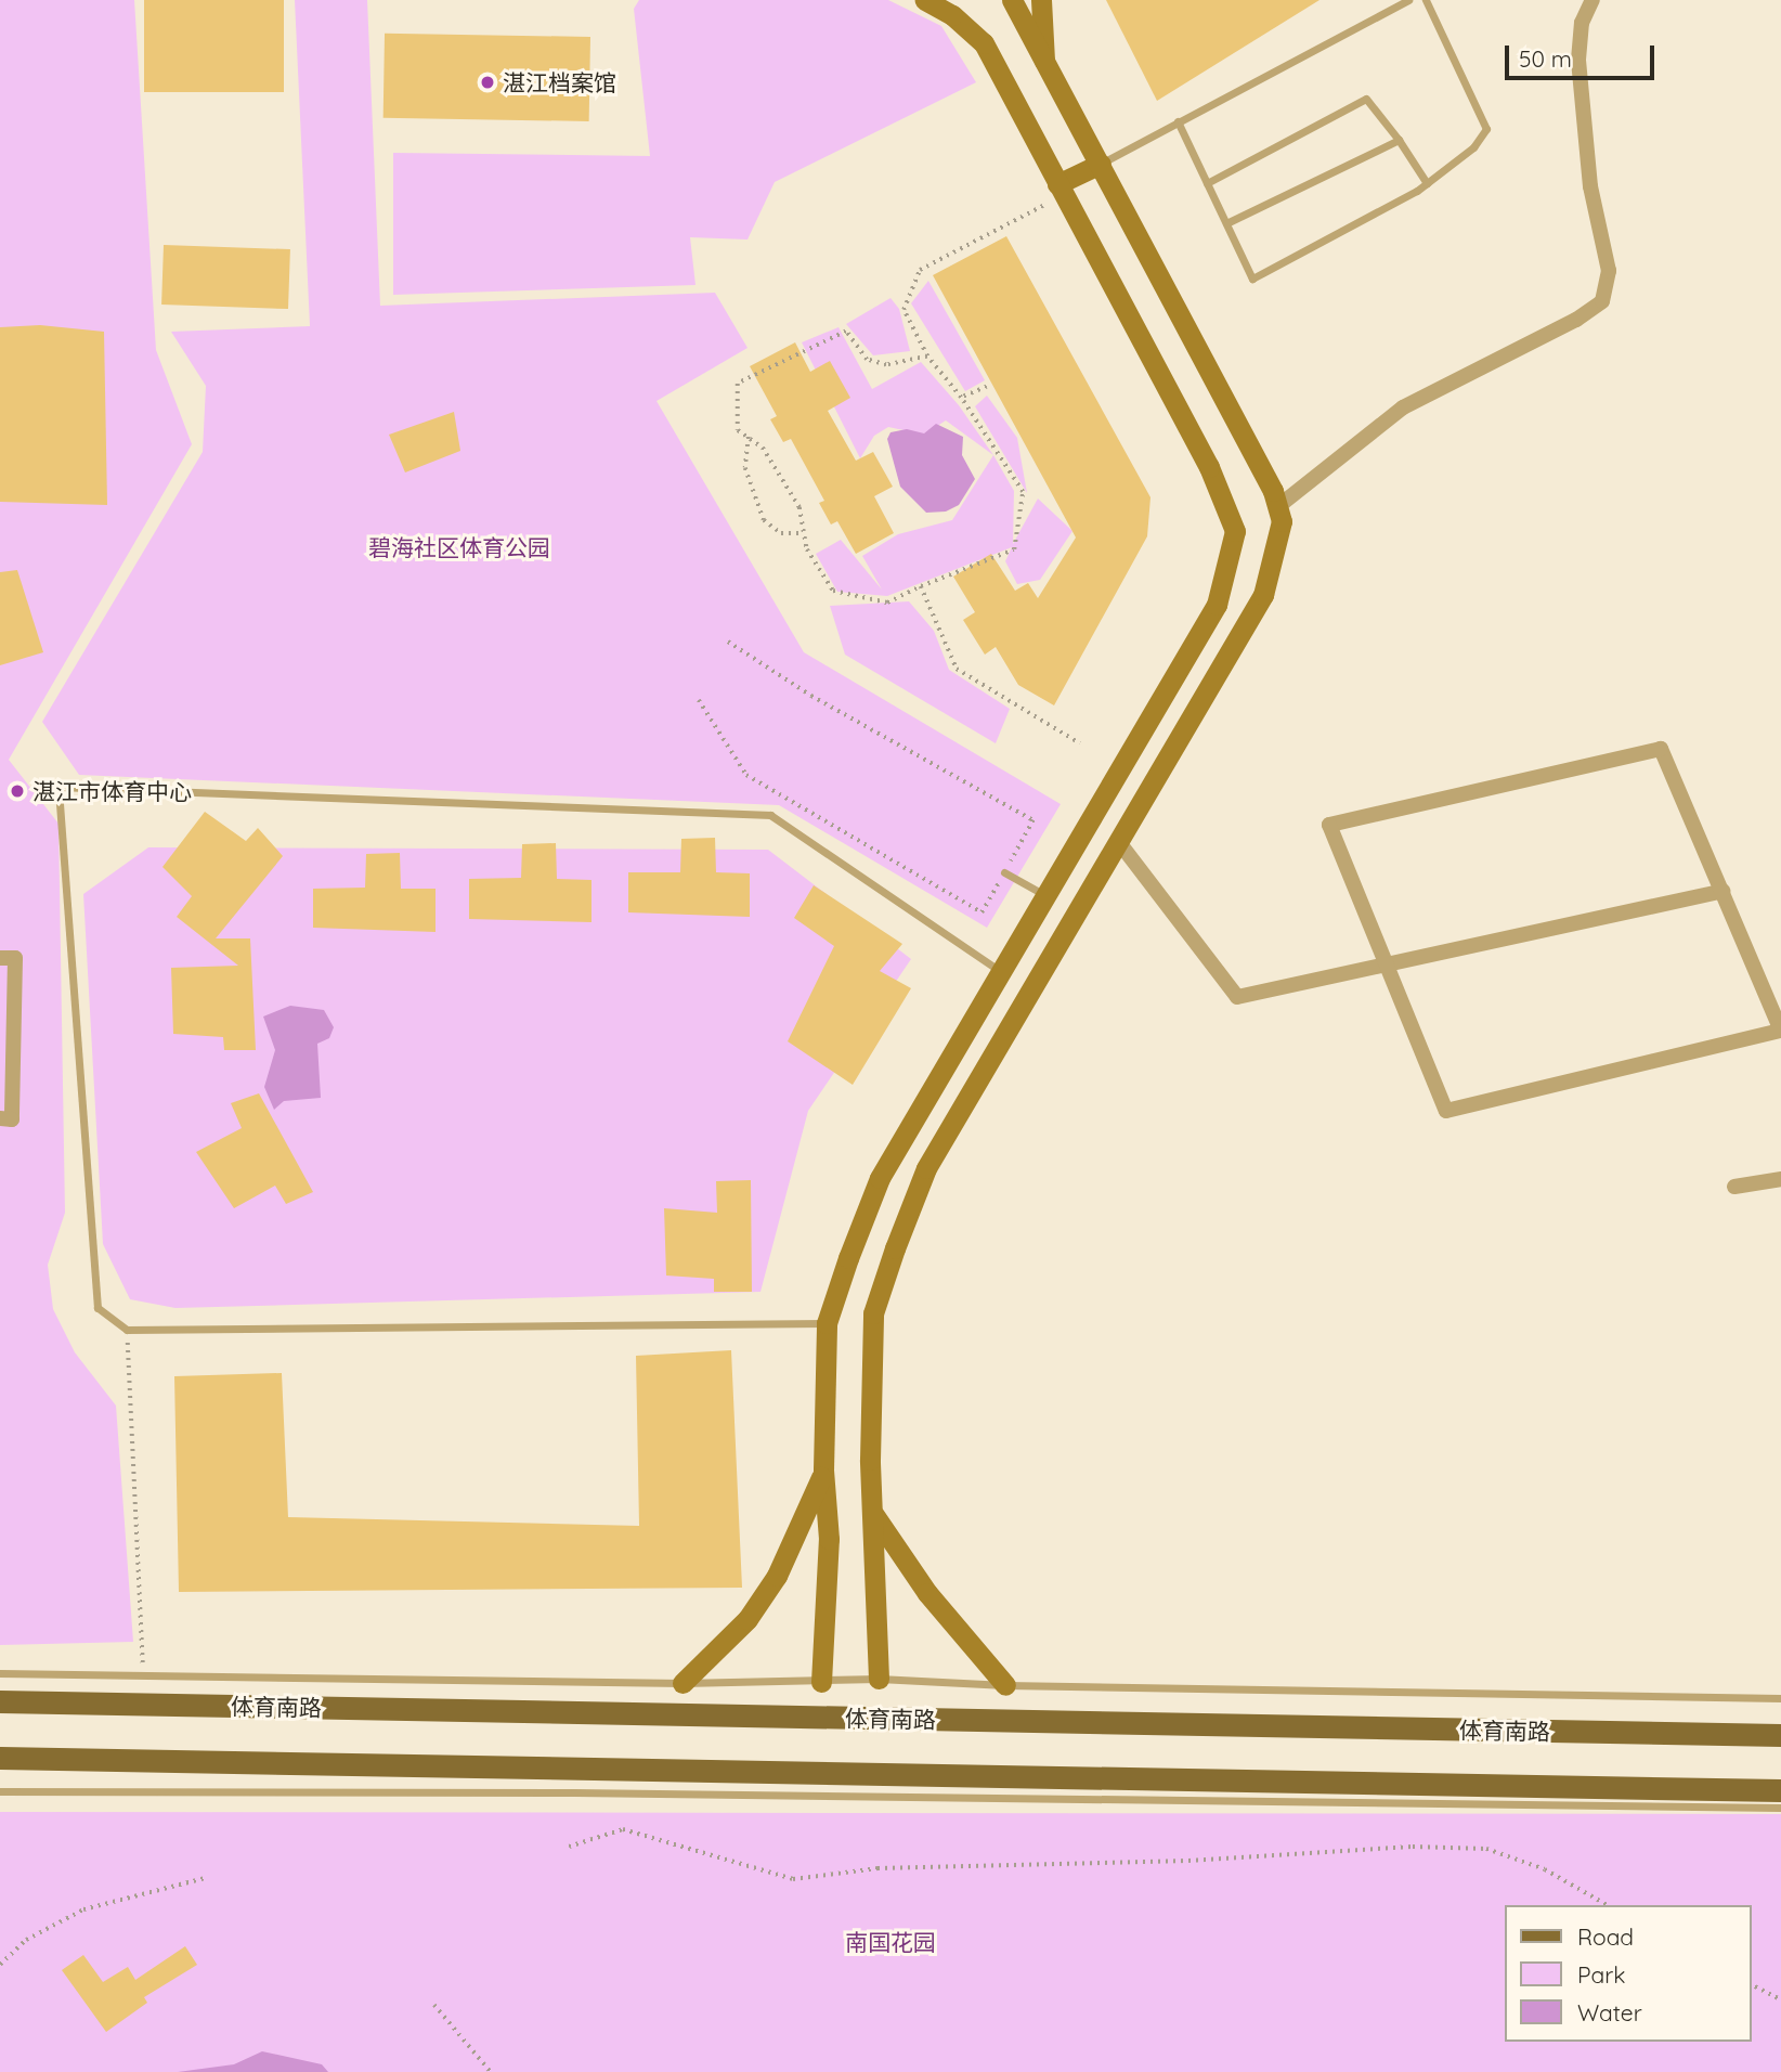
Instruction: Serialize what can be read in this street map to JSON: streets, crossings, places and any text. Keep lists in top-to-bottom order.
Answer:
{
  "streets": {
    "main road": ["体育南路"]
  },
  "parks": ["碧海社区体育公园", "南国花园"],
  "places": ["湛江档案馆", "湛江市体育中心"],
  "legend": ["Road", "Park", "Water"],
  "scale_bar": "50 m"
}
